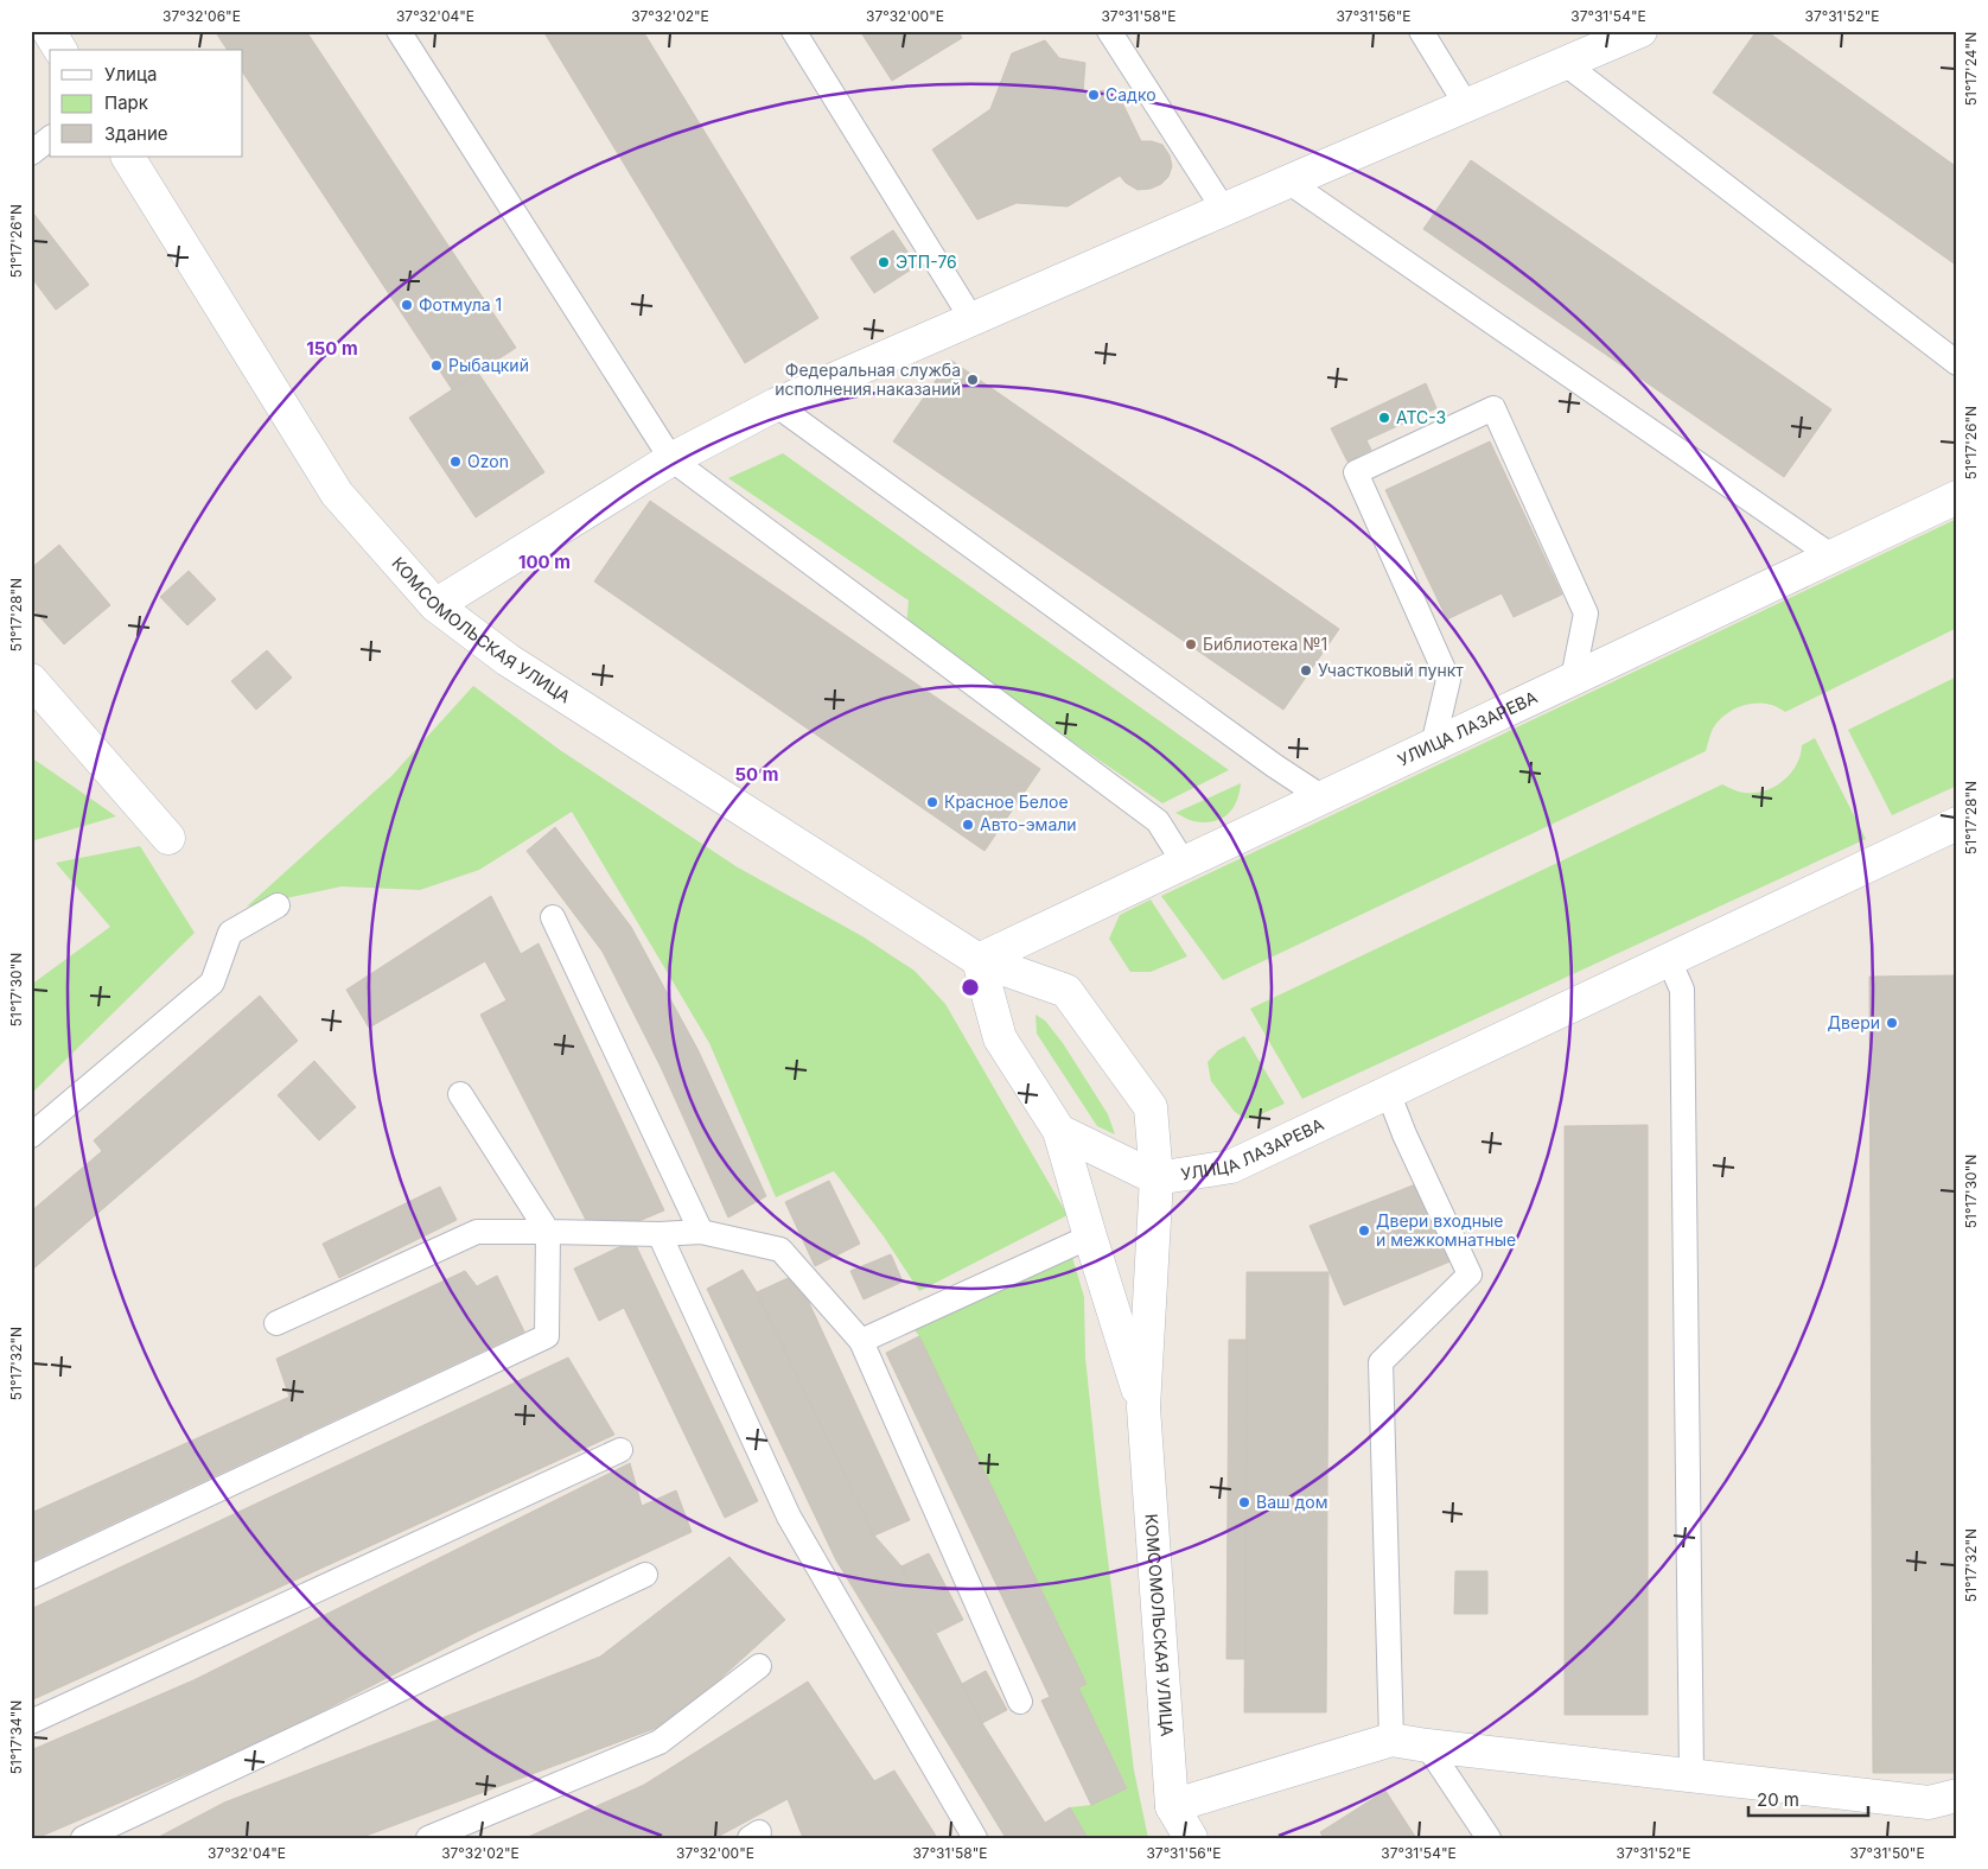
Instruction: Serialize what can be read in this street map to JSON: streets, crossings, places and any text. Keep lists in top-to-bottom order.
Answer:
{
  "streets": {
    "main road": ["КОМСОМОЛЬСКАЯ УЛИЦА", "УЛИЦА ЛАЗАРЕВА"]
  },
  "crossings": [
    ["КОМСОМОЛЬСКАЯ УЛИЦА", "УЛИЦА ЛАЗАРЕВА"]
  ],
  "places": [
    "Садко",
    "ЭТП-76",
    "Фотмула 1",
    "Рыбацкий",
    "Федеральная служба исполнения наказаний",
    "АТС-3",
    "Ozon",
    "Библиотека №1",
    "Участковый пункт",
    "Красное Белое",
    "Авто-эмали",
    "Двери",
    "Двери входные и межкомнатные",
    "Ваш дом"
  ],
  "legend": ["Улица", "Парк", "Здание"],
  "scale_bar": "20 m",
  "coordinates": [
    "37°32'06\"E",
    "37°32'04\"E",
    "37°32'02\"E",
    "37°32'00\"E",
    "37°31'58\"E",
    "37°31'56\"E",
    "37°31'54\"E",
    "37°31'52\"E",
    "51°17'24\"N",
    "51°17'26\"N",
    "51°17'28\"N",
    "51°17'30\"N",
    "51°17'32\"N",
    "51°17'34\"N",
    "37°31'50\"E"
  ],
  "rings": ["150 m", "100 m", "50 m"]
}
